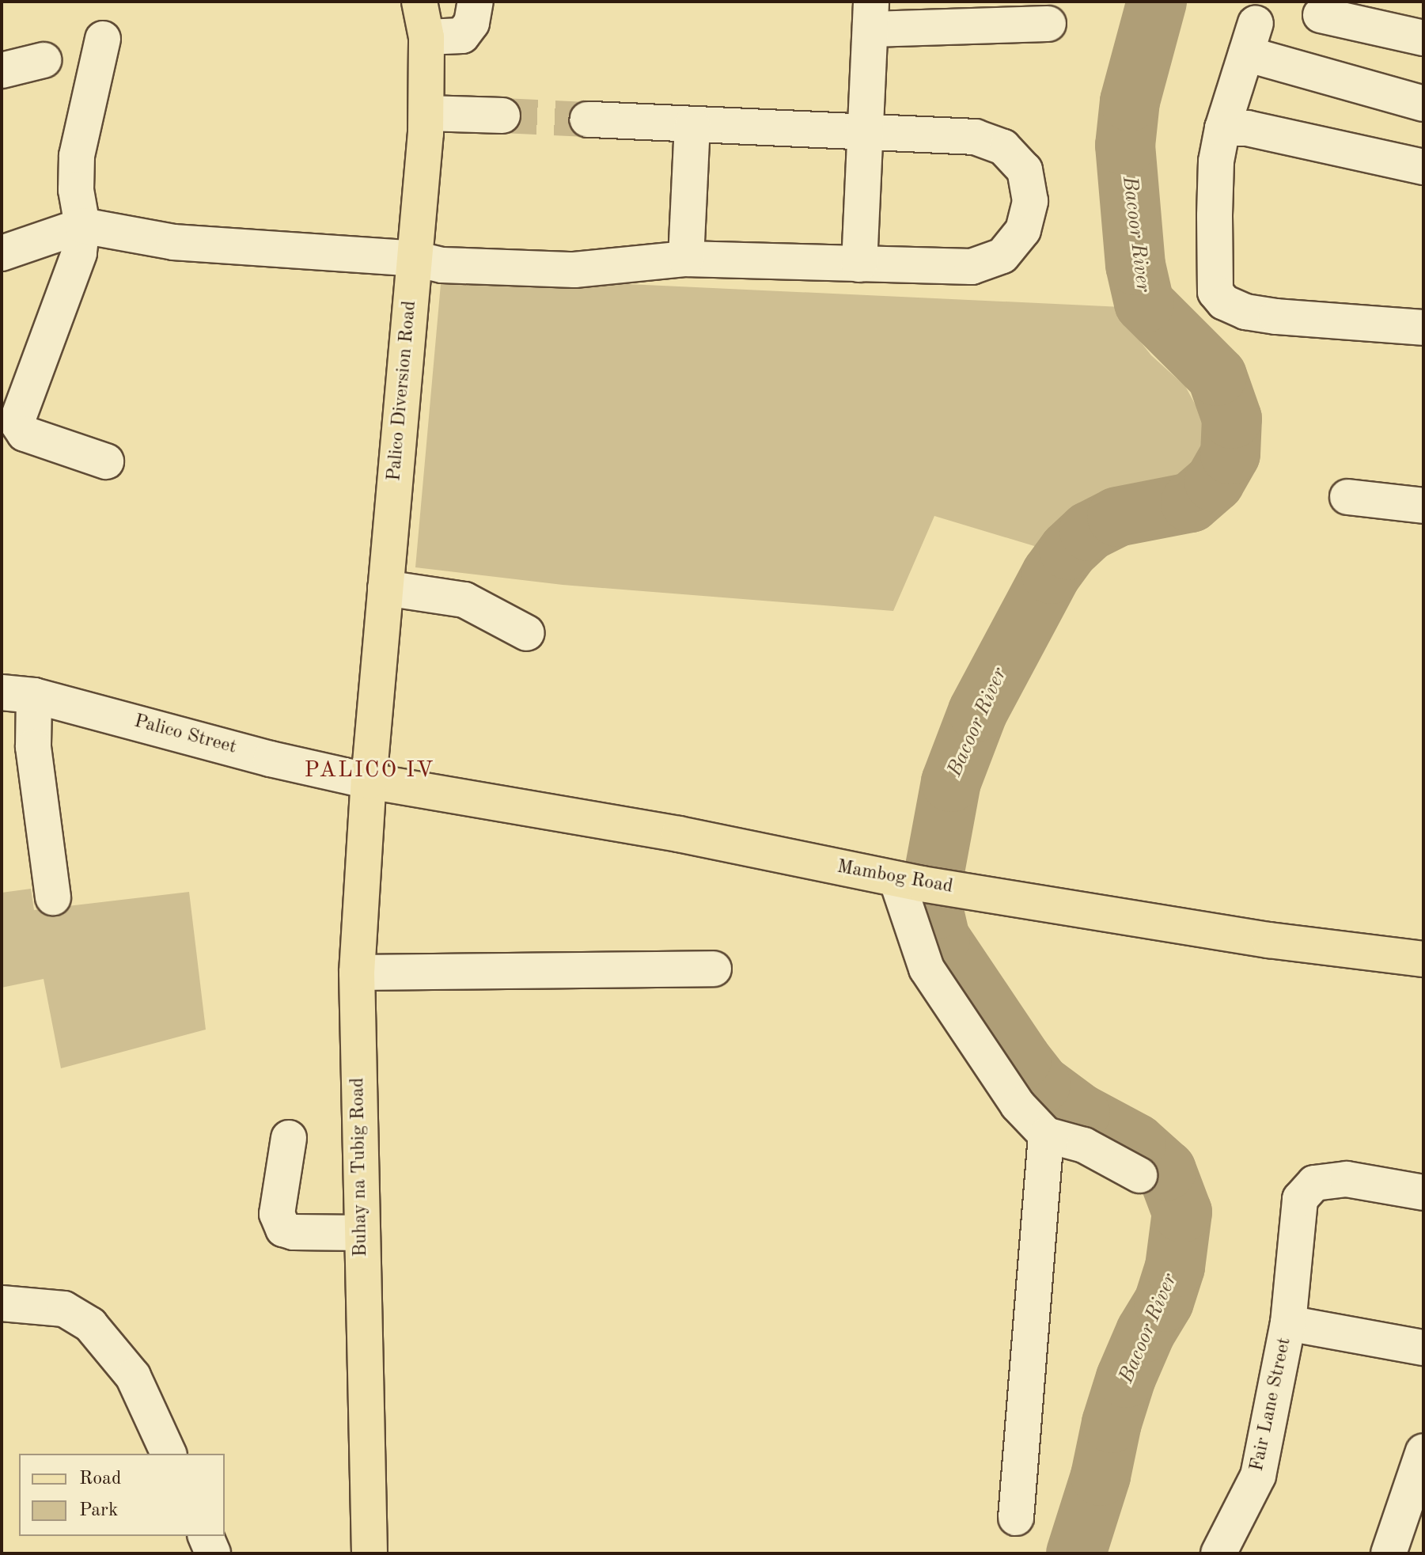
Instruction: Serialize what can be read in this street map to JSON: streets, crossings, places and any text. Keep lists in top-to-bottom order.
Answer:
{
  "streets": {
    "main road": ["Palico Diversion Road", "Mambog Road", "Buhay na Tubig Road"],
    "street": ["Palico Street", "Fair Lane Street"]
  },
  "crossings": [
    ["Palico Diversion Road", "Palico Street"],
    ["Palico Diversion Road", "Mambog Road"],
    ["Palico Diversion Road", "Buhay na Tubig Road"],
    ["Palico Street", "Mambog Road"],
    ["Palico Street", "Buhay na Tubig Road"],
    ["Mambog Road", "Buhay na Tubig Road"]
  ],
  "districts": ["PALICO IV"],
  "water": ["Bacoor River"],
  "legend": ["Road", "Park"]
}
